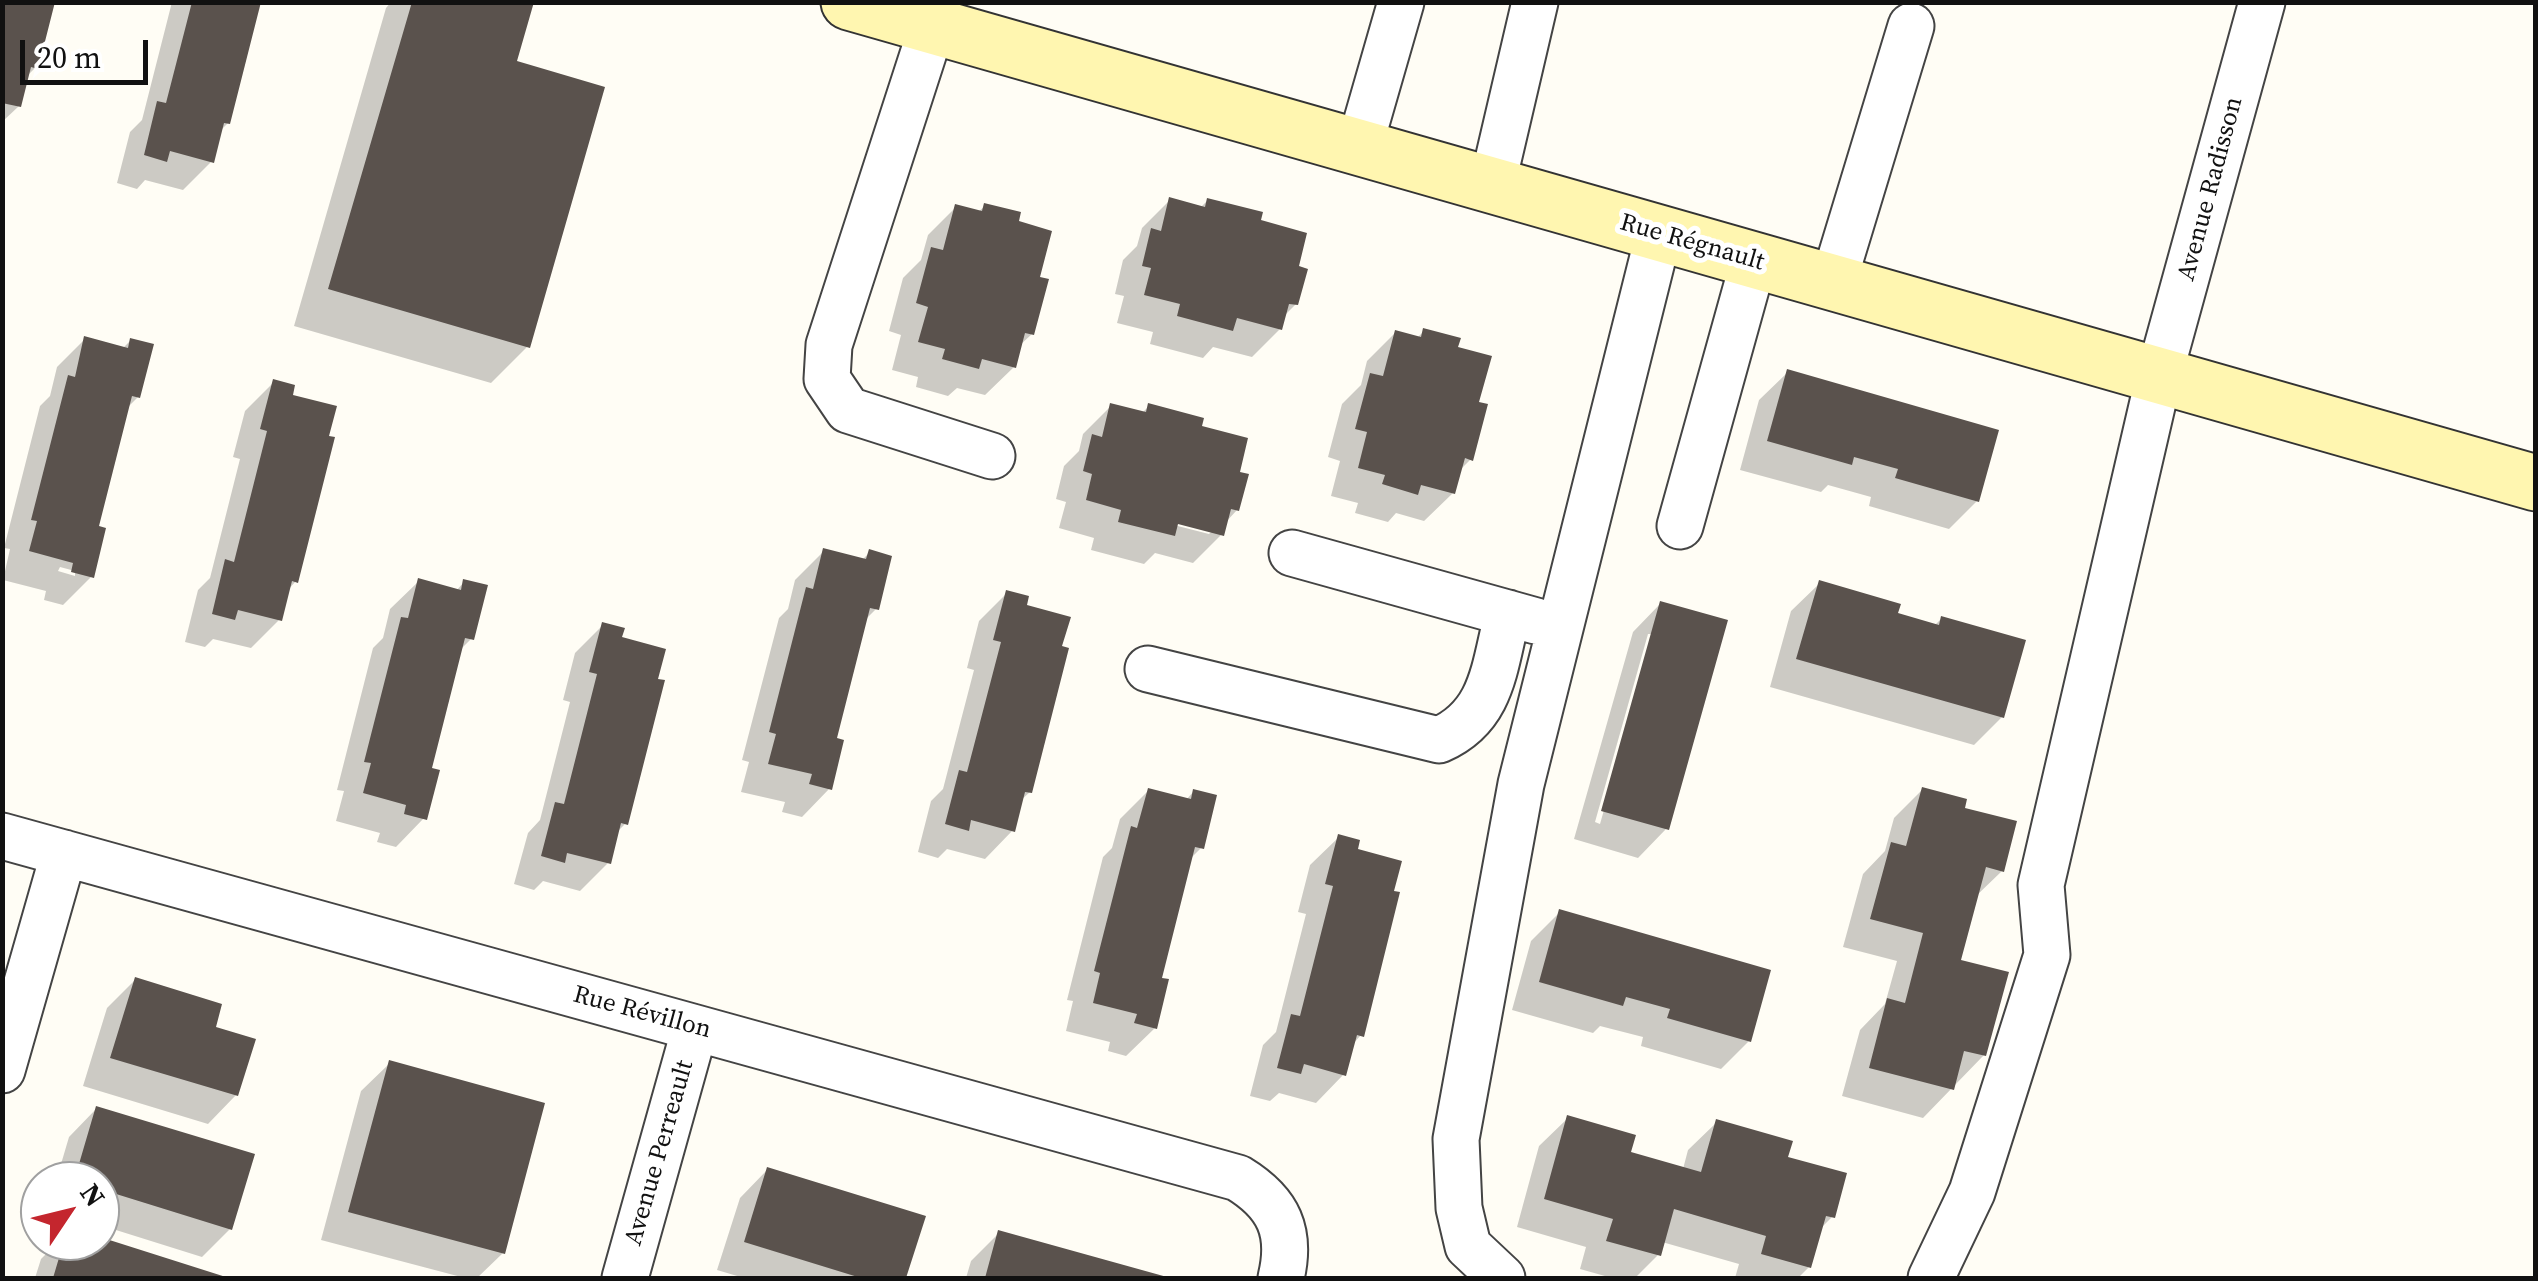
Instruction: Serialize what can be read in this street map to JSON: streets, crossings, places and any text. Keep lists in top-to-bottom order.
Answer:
{
  "streets": {
    "street": [
      "Avenue Radisson",
      "Rue Régnault",
      "Rue Révillon",
      "Avenue Perreault"
    ]
  },
  "crossings": [
    ["Avenue Radisson", "Rue Régnault"],
    ["Rue Révillon", "Avenue Perreault"]
  ],
  "scale_bar": "20 m",
  "north": "top right"
}
